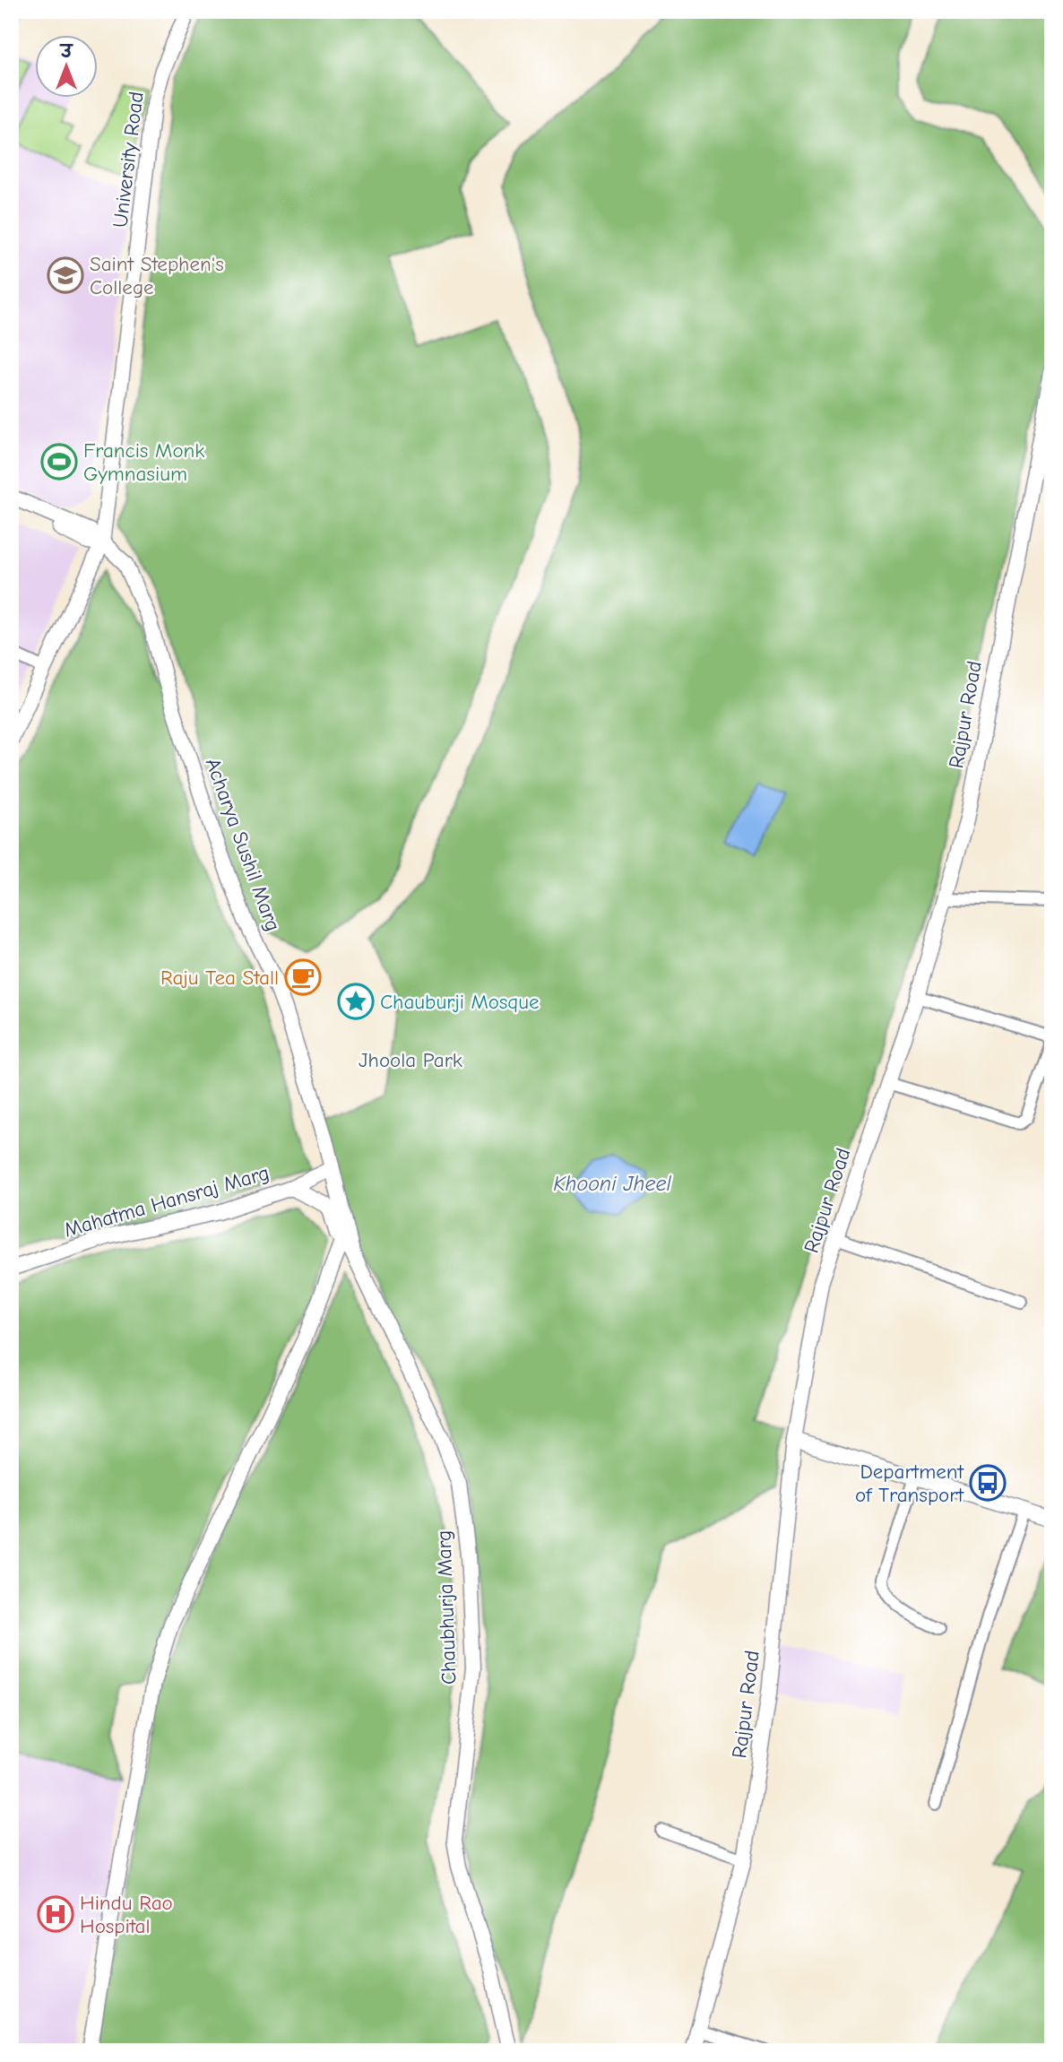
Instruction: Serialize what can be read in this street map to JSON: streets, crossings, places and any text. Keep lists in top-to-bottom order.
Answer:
{
  "streets": {
    "street": [
      "University Road",
      "Rajpur Road",
      "Acharya Sushil Marg",
      "Mahatma Hansraj Marg",
      "Chaubhurja Marg"
    ]
  },
  "crossings": [
    ["University Road", "Acharya Sushil Marg"],
    ["Acharya Sushil Marg", "Mahatma Hansraj Marg"],
    ["Acharya Sushil Marg", "Chaubhurja Marg"]
  ],
  "water": ["Khooni Jheel"],
  "parks": ["Jhoola Park"],
  "places": {
    "school or university": ["Saint Stephen's College"],
    "sports": ["Francis Monk Gymnasium"],
    "cafe": ["Raju Tea Stall"],
    "place": ["Chauburji Mosque"],
    "bus stop": ["Department of Transport"],
    "hospital": ["Hindu Rao Hospital"]
  },
  "north": "top"
}
